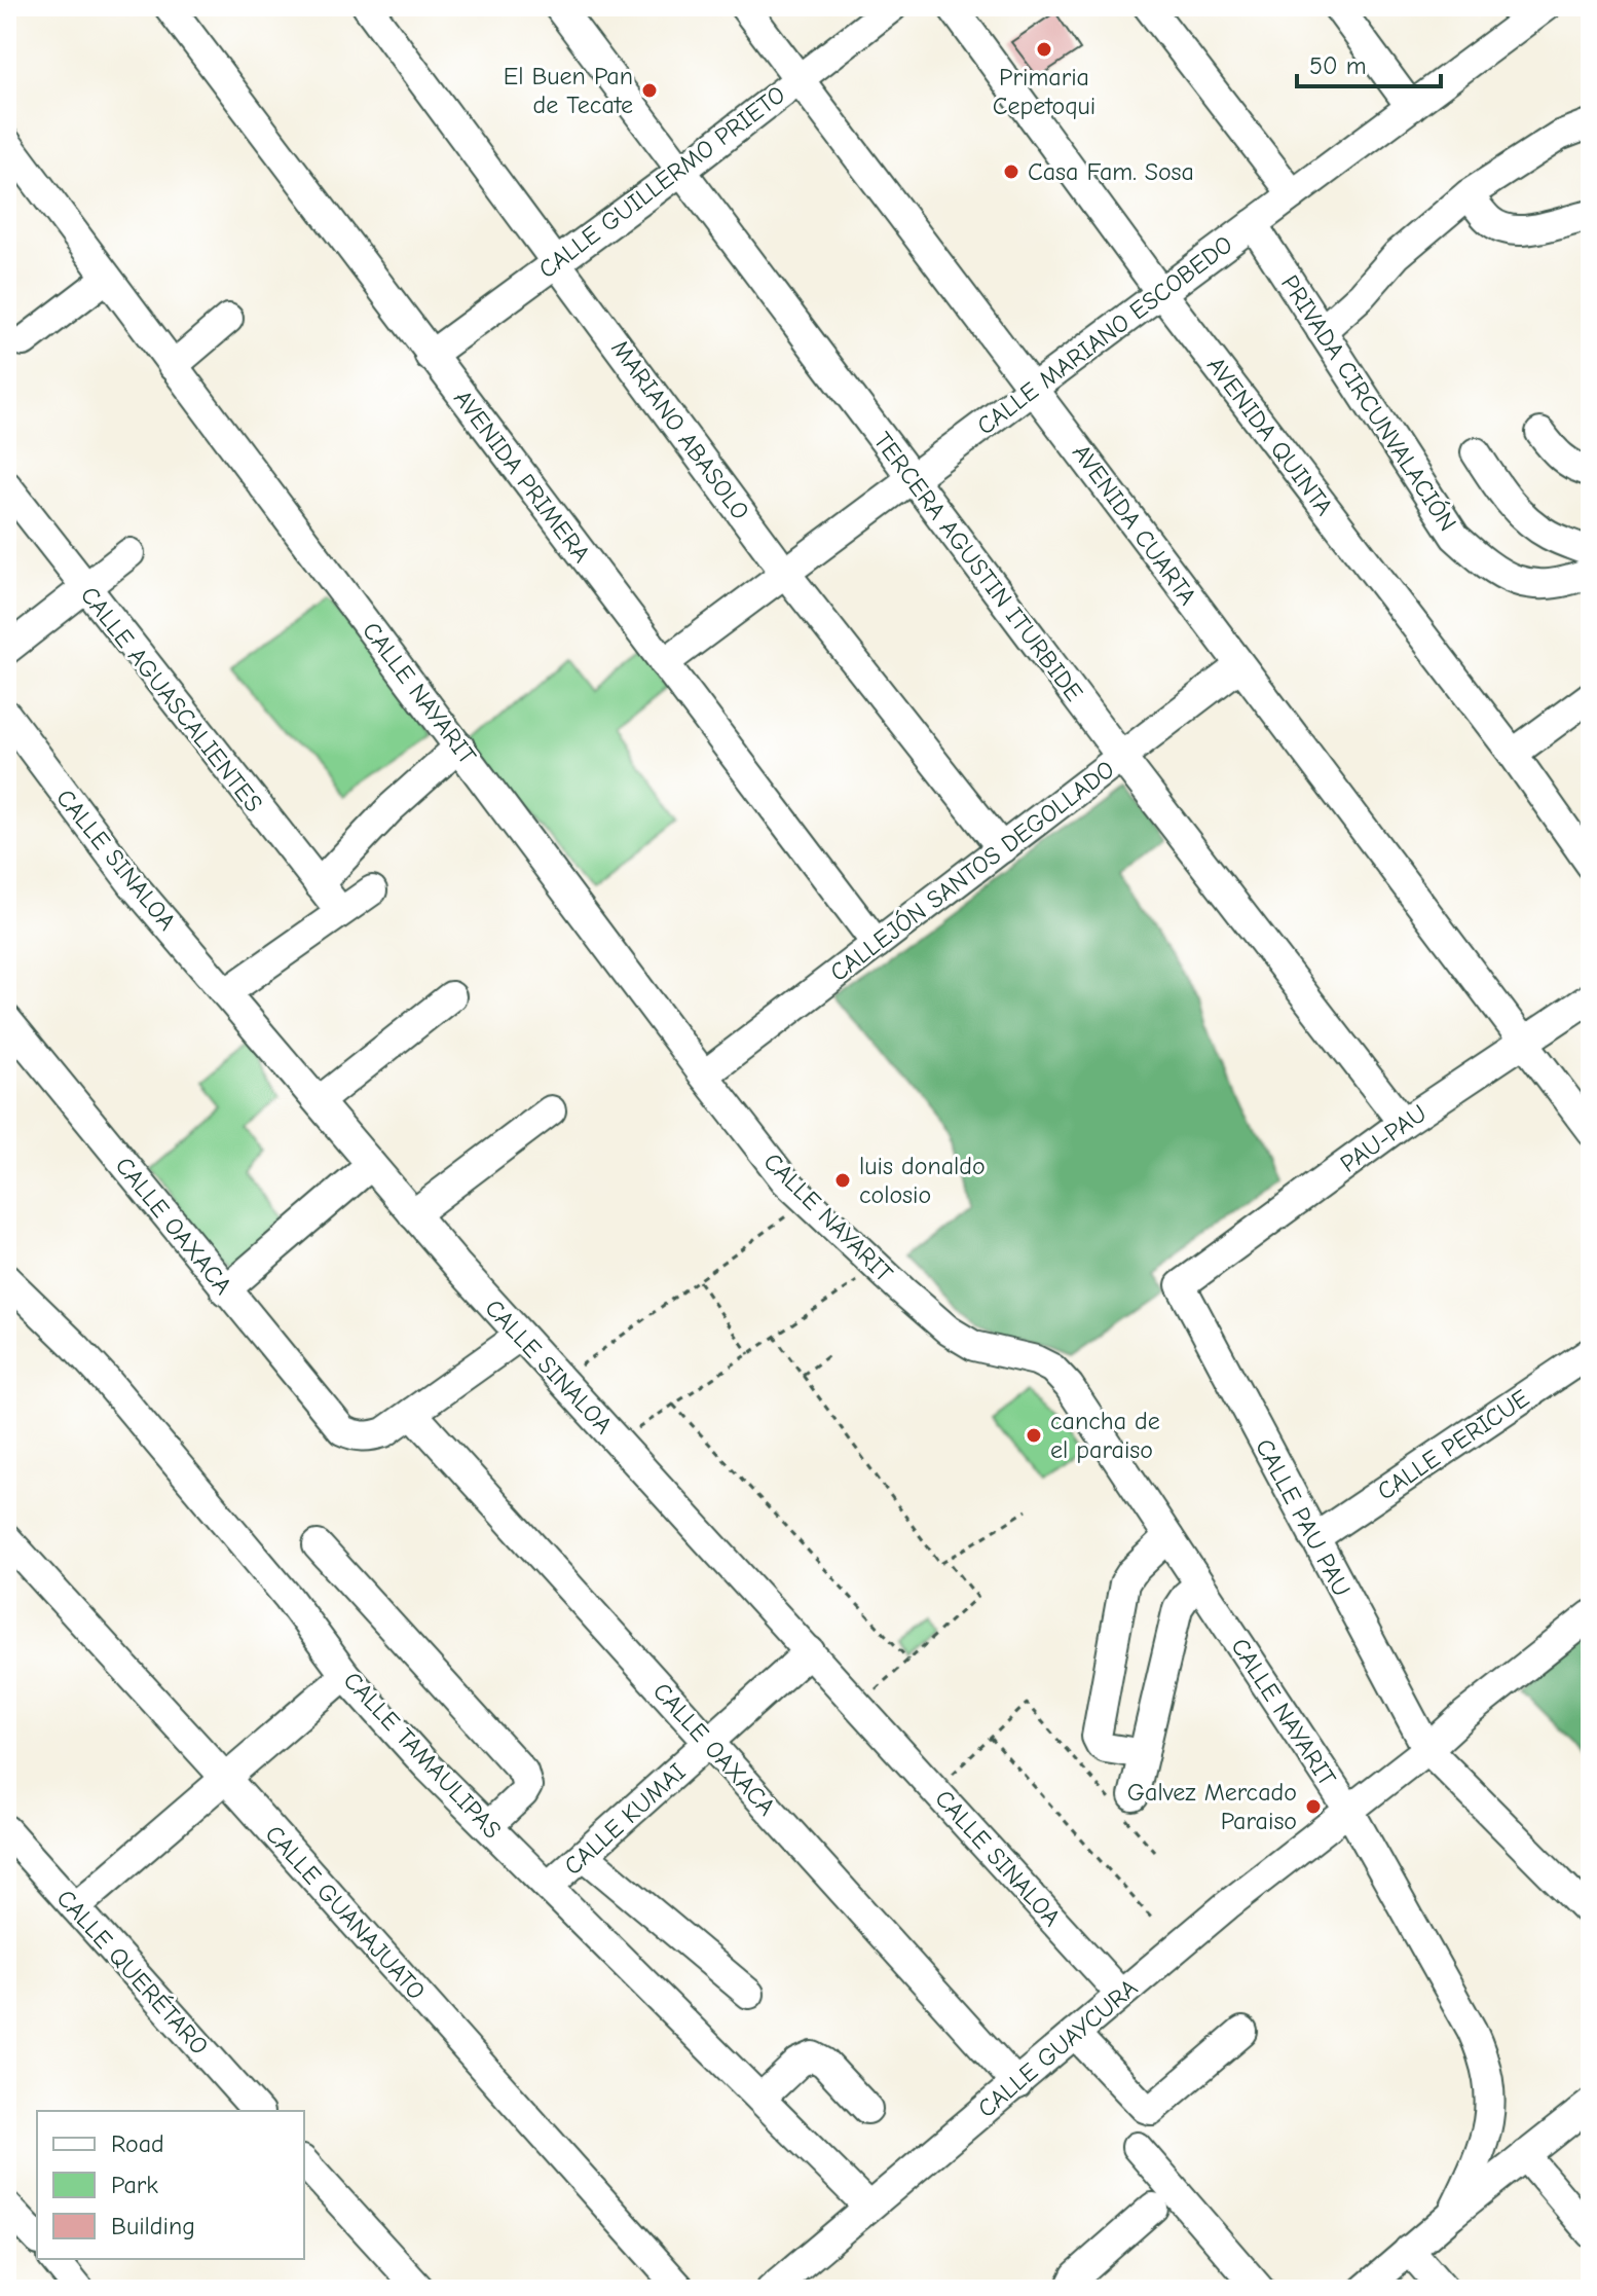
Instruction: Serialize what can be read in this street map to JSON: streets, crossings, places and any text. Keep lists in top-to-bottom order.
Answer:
{
  "streets": {
    "street": [
      "CALLE GUILLERMO PRIETO",
      "CALLE MARIANO ESCOBEDO",
      "PRIVADA CIRCUNVALACIÓN",
      "MARIANO ABASOLO",
      "AVENIDA QUINTA",
      "AVENIDA PRIMERA",
      "AVENIDA CUARTA",
      "TERCERA AGUSTIN ITURBIDE",
      "CALLE NAYARIT",
      "CALLE AGUASCALIENTES",
      "CALLE SINALOA",
      "CALLEJÓN SANTOS DEGOLLADO",
      "PAU-PAU",
      "CALLE OAXACA",
      "CALLE PERICUE",
      "CALLE PAU PAU",
      "CALLE TAMAULIPAS",
      "CALLE KUMAI",
      "CALLE GUANAJUATO",
      "CALLE QUERÉTARO",
      "CALLE GUAYCURA"
    ]
  },
  "crossings": [
    ["CALLE GUILLERMO PRIETO", "MARIANO ABASOLO"],
    ["CALLE GUILLERMO PRIETO", "AVENIDA PRIMERA"],
    ["CALLE GUILLERMO PRIETO", "AVENIDA CUARTA"],
    ["CALLE GUILLERMO PRIETO", "TERCERA AGUSTIN ITURBIDE"],
    ["CALLE MARIANO ESCOBEDO", "PRIVADA CIRCUNVALACIÓN"],
    ["CALLE MARIANO ESCOBEDO", "MARIANO ABASOLO"],
    ["CALLE MARIANO ESCOBEDO", "AVENIDA QUINTA"],
    ["CALLE MARIANO ESCOBEDO", "AVENIDA PRIMERA"],
    ["CALLE MARIANO ESCOBEDO", "AVENIDA CUARTA"],
    ["CALLE MARIANO ESCOBEDO", "TERCERA AGUSTIN ITURBIDE"],
    ["MARIANO ABASOLO", "CALLEJÓN SANTOS DEGOLLADO"],
    ["AVENIDA PRIMERA", "CALLEJÓN SANTOS DEGOLLADO"],
    ["AVENIDA CUARTA", "CALLEJÓN SANTOS DEGOLLADO"],
    ["AVENIDA CUARTA", "PAU-PAU"],
    ["TERCERA AGUSTIN ITURBIDE", "CALLEJÓN SANTOS DEGOLLADO"],
    ["TERCERA AGUSTIN ITURBIDE", "PAU-PAU"],
    ["CALLE NAYARIT", "CALLEJÓN SANTOS DEGOLLADO"],
    ["CALLE NAYARIT", "CALLE GUAYCURA"],
    ["CALLE SINALOA", "CALLE KUMAI"],
    ["CALLE SINALOA", "CALLE GUAYCURA"],
    ["PAU-PAU", "CALLE PAU PAU"],
    ["CALLE OAXACA", "CALLE KUMAI"],
    ["CALLE OAXACA", "CALLE GUAYCURA"],
    ["CALLE PERICUE", "CALLE PAU PAU"],
    ["CALLE PAU PAU", "CALLE GUAYCURA"],
    ["CALLE TAMAULIPAS", "CALLE KUMAI"],
    ["CALLE TAMAULIPAS", "CALLE GUAYCURA"]
  ],
  "places": [
    "Primaria Cepetoqui",
    "El Buen Pan de Tecate",
    "Casa Fam. Sosa",
    "luis donaldo colosio",
    "cancha de el paraiso",
    "Galvez Mercado Paraiso"
  ],
  "legend": ["Road", "Park", "Building"],
  "scale_bar": "50 m"
}
